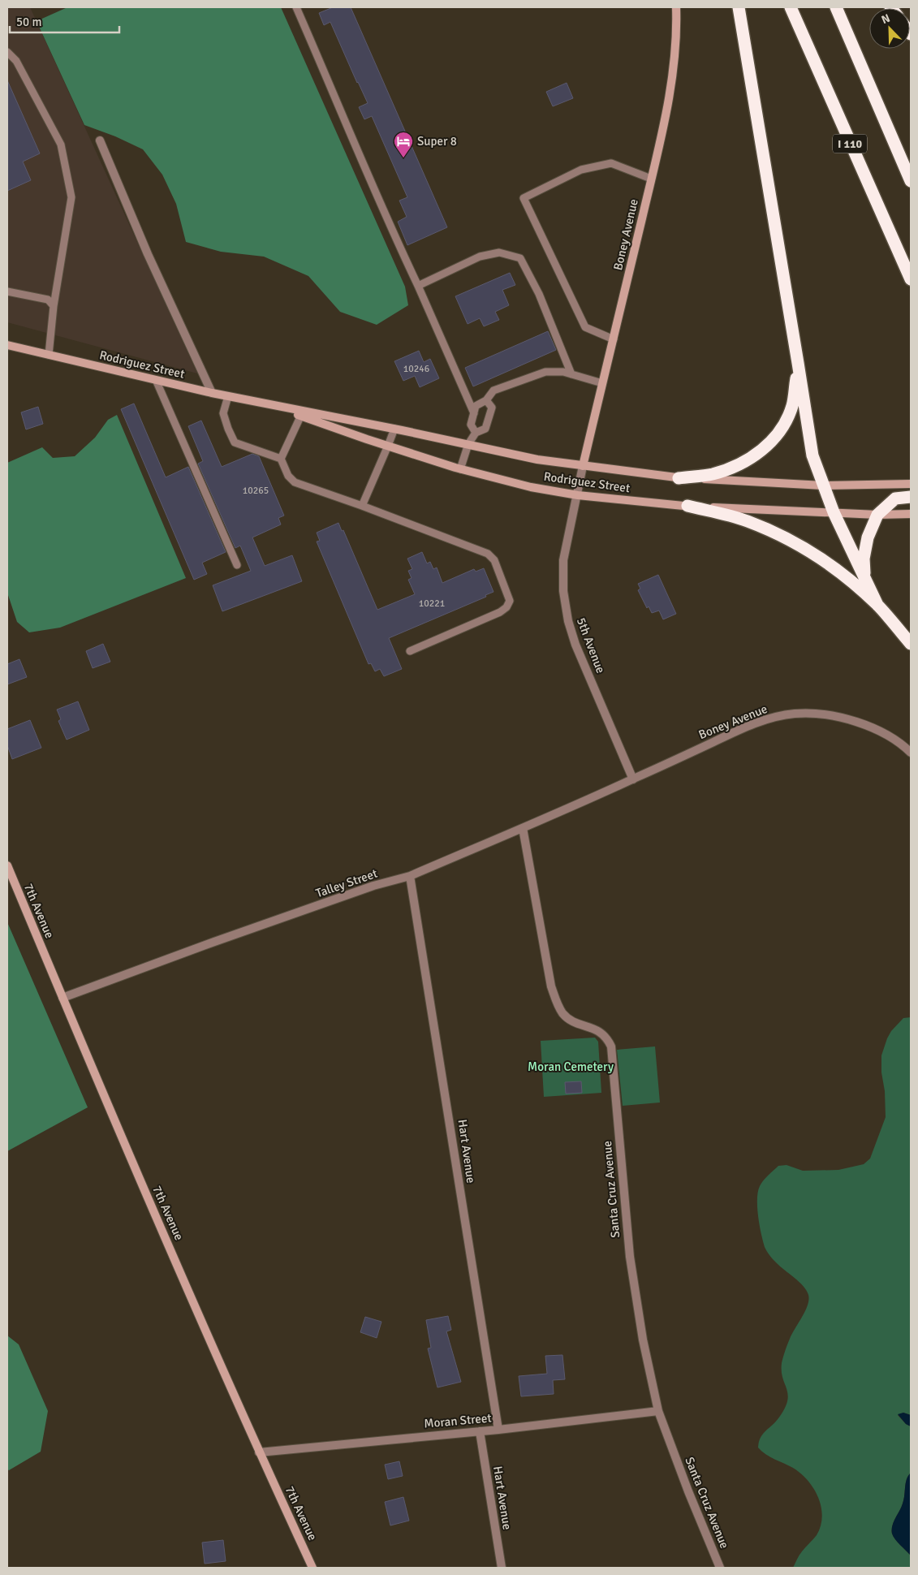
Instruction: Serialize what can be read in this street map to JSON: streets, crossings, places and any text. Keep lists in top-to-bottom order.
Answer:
{
  "streets": {
    "highway": ["I 110"],
    "main road": ["Boney Avenue", "Rodriguez Street", "7th Avenue"],
    "street": [
      "5th Avenue",
      "Talley Street",
      "Hart Avenue",
      "Santa Cruz Avenue",
      "Moran Street"
    ]
  },
  "crossings": [
    ["Boney Avenue", "Rodriguez Street"],
    ["Boney Avenue", "5th Avenue"],
    ["Boney Avenue", "Talley Street"],
    ["Rodriguez Street", "5th Avenue"],
    ["5th Avenue", "Talley Street"],
    ["Talley Street", "7th Avenue"],
    ["Talley Street", "Hart Avenue"],
    ["Talley Street", "Santa Cruz Avenue"],
    ["7th Avenue", "Moran Street"],
    ["Hart Avenue", "Moran Street"],
    ["Santa Cruz Avenue", "Moran Street"]
  ],
  "parks": ["Moran Cemetery"],
  "places": {
    "hotel": ["Super 8"]
  },
  "house_numbers": ["10246", "10265", "10221"],
  "scale_bar": "50 m",
  "north": "top left"
}
